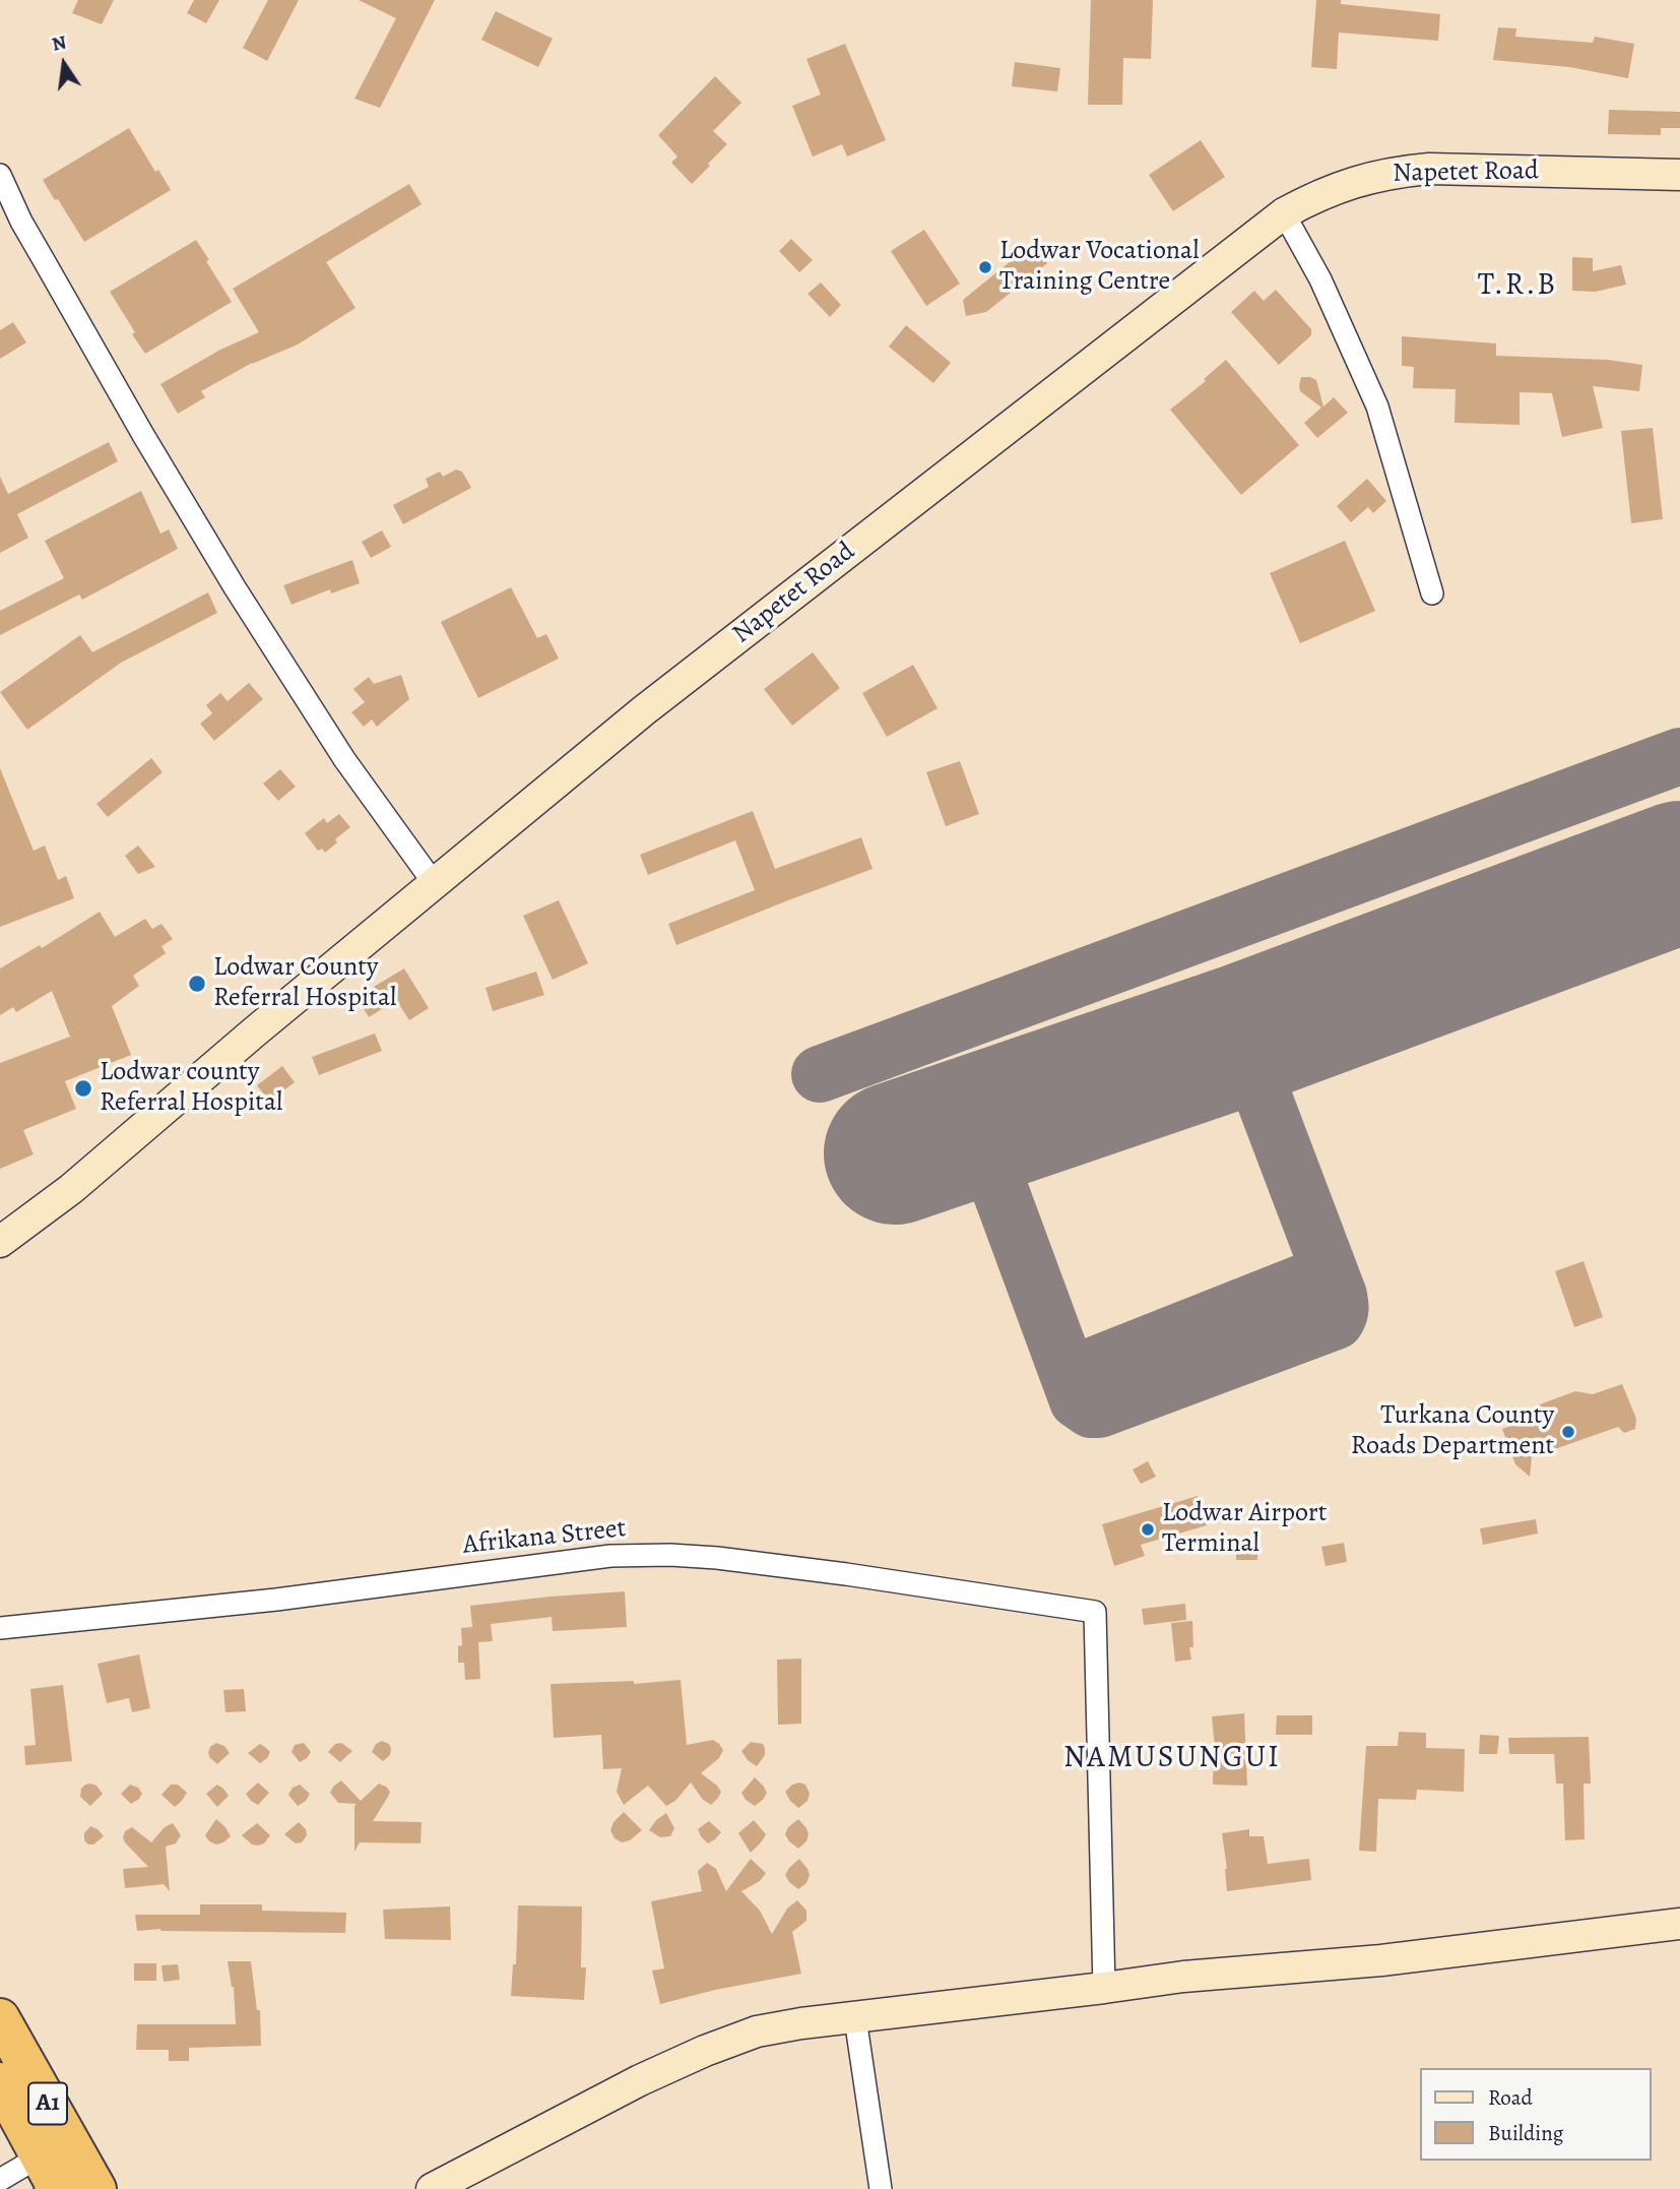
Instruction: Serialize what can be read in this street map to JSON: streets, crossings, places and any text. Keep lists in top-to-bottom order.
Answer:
{
  "streets": {
    "highway": ["A1"],
    "main road": ["Napetet Road"],
    "street": ["Afrikana Street"]
  },
  "districts": ["T.R.B", "NAMUSUNGUI"],
  "places": [
    "Lodwar Vocational Training Centre",
    "Lodwar County Referral Hospital",
    "Lodwar county Referral Hospital",
    "Turkana County Roads Department",
    "Lodwar Airport Terminal"
  ],
  "legend": ["Road", "Building"],
  "north": "top"
}
